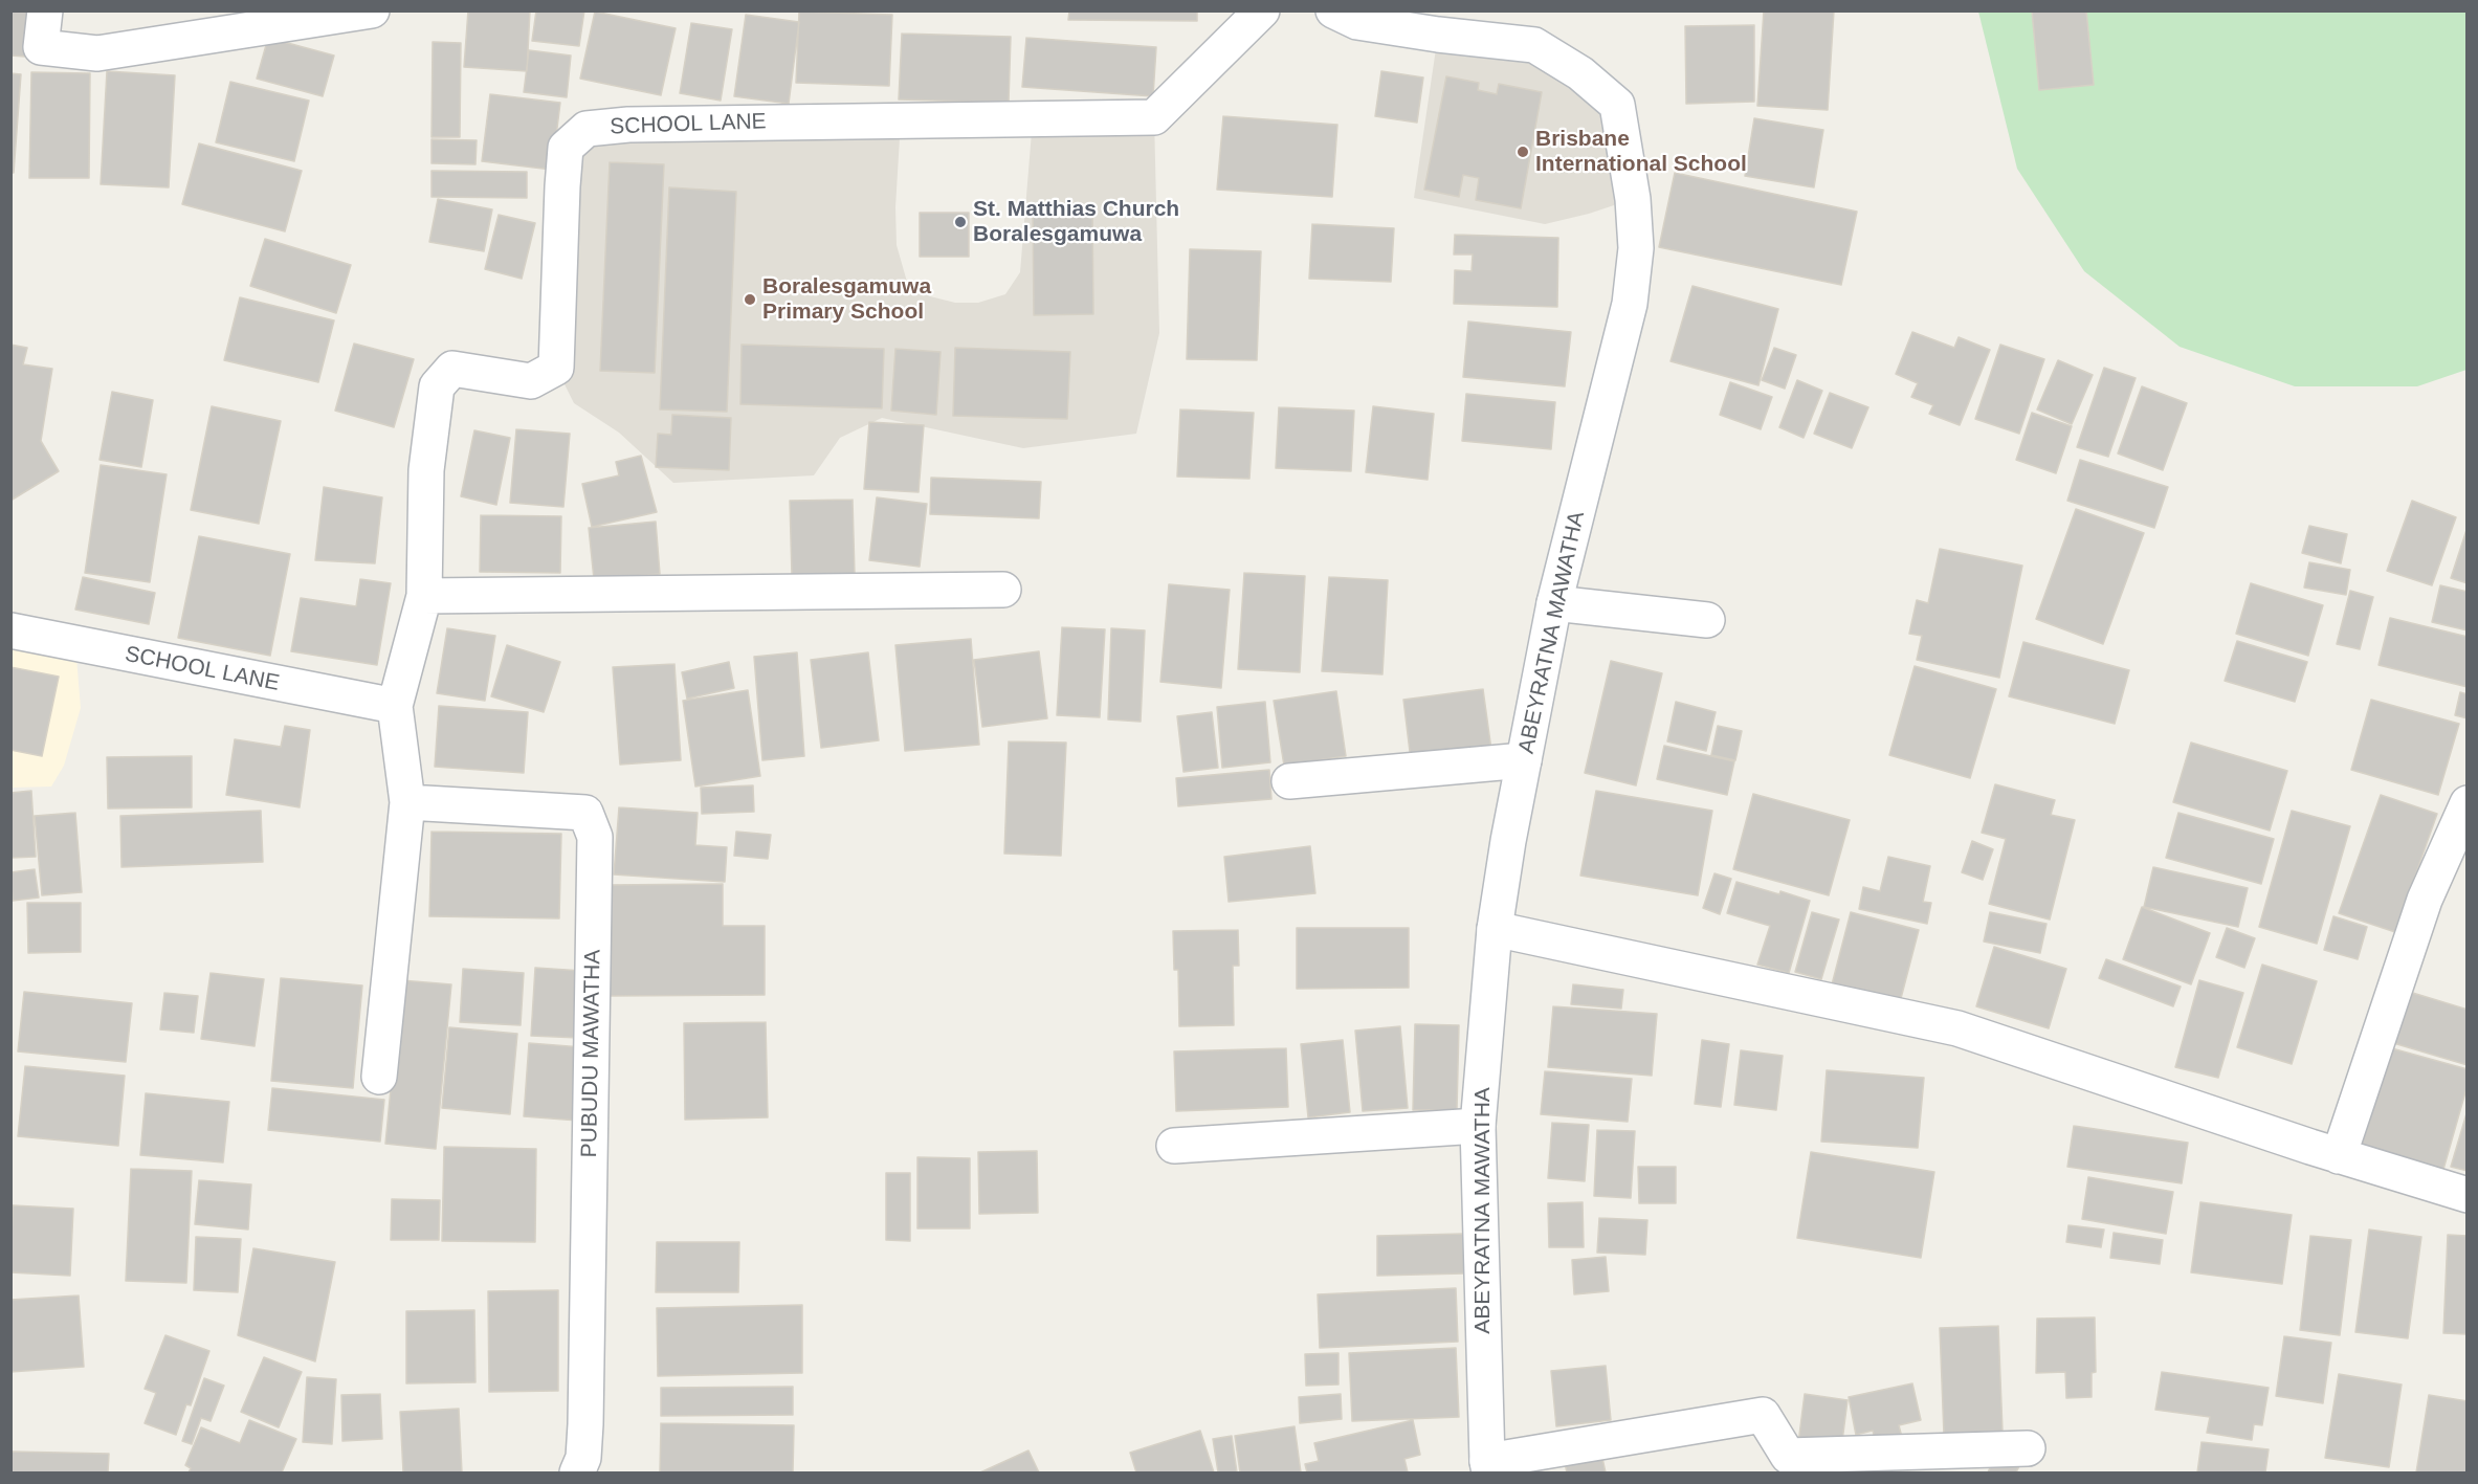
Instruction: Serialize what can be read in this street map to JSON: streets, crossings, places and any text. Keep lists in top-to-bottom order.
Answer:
{
  "streets": {
    "street": ["SCHOOL LANE", "ABEYRATNA MAWATHA", "PUBUDU MAWATHA"]
  },
  "crossings": [
    ["SCHOOL LANE", "PUBUDU MAWATHA"]
  ],
  "places": ["Brisbane International School", "St. Matthias Church Boralesgamuwa", "Boralesgamuwa Primary School"]
}
